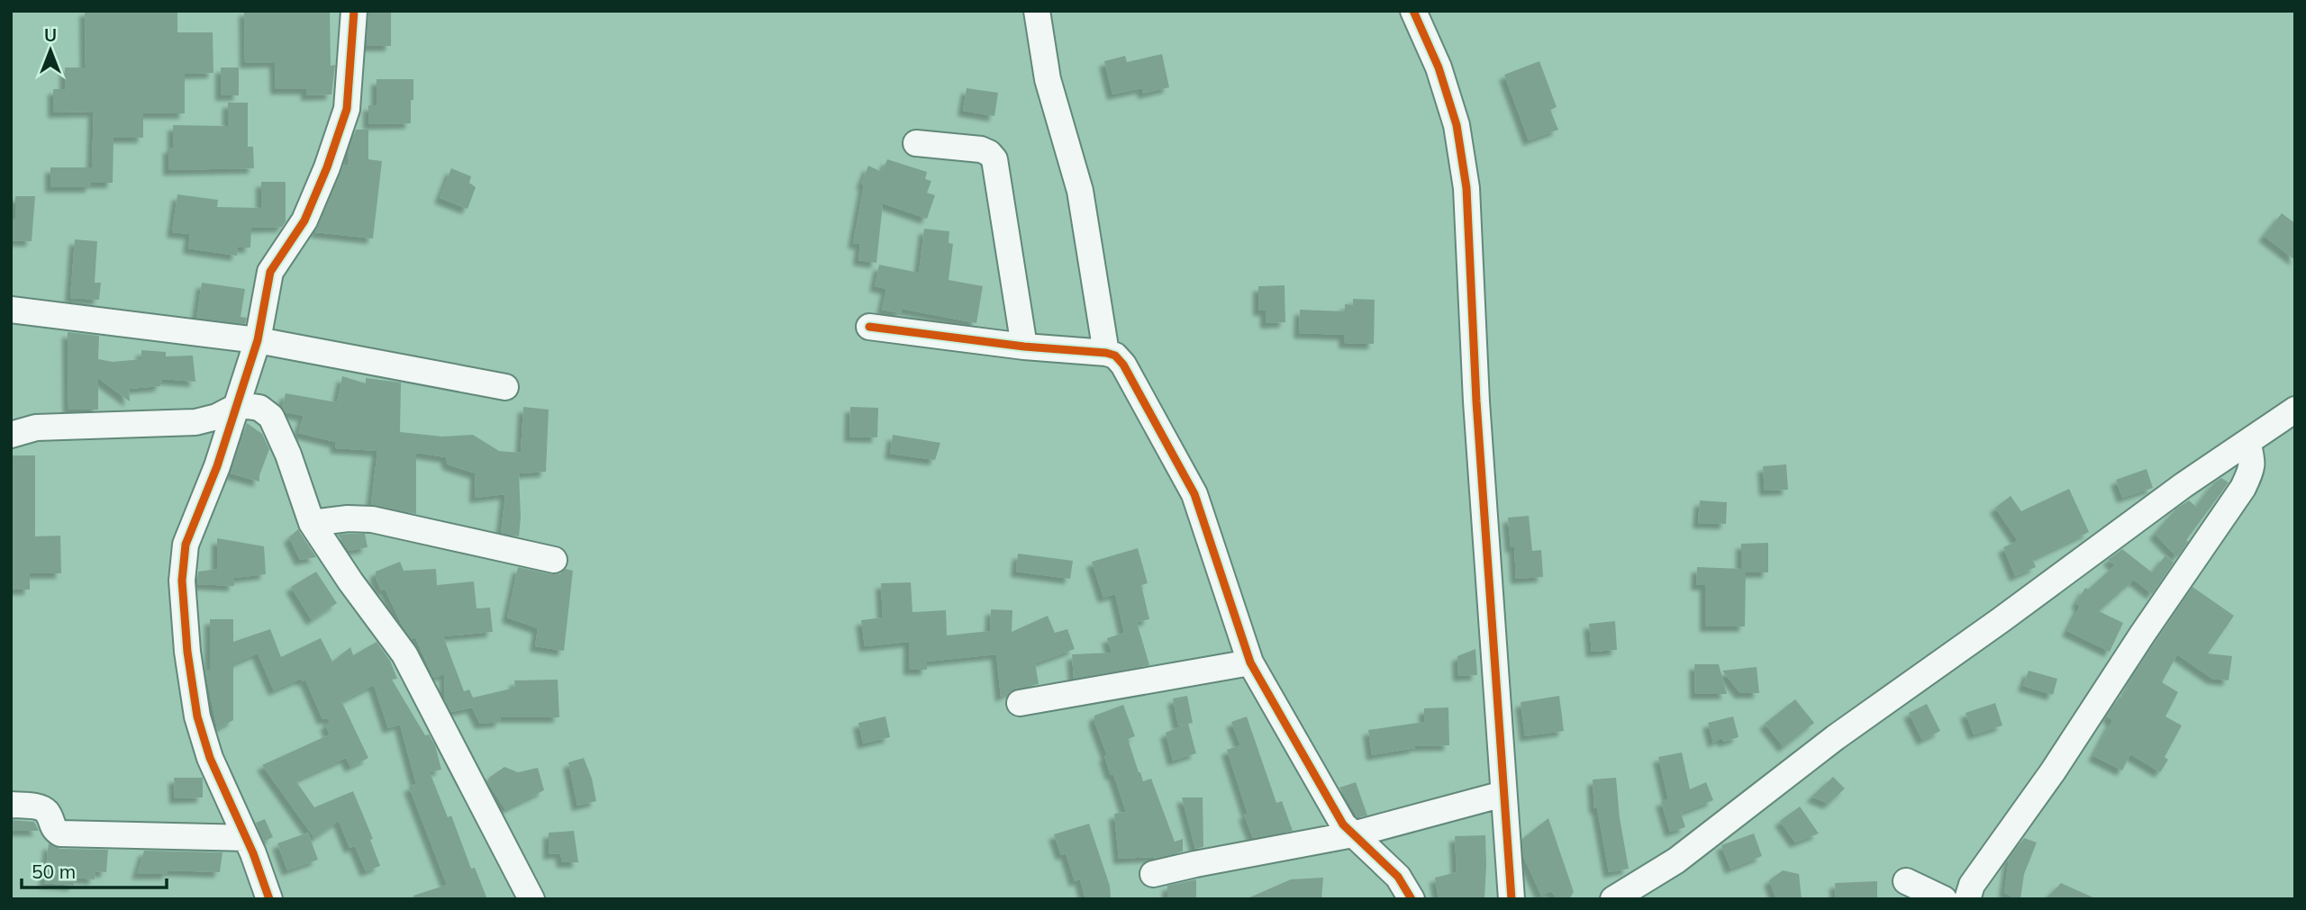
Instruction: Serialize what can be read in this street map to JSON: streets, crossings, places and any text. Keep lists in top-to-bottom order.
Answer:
{
  "scale_bar": "50 m",
  "north": "top"
}
